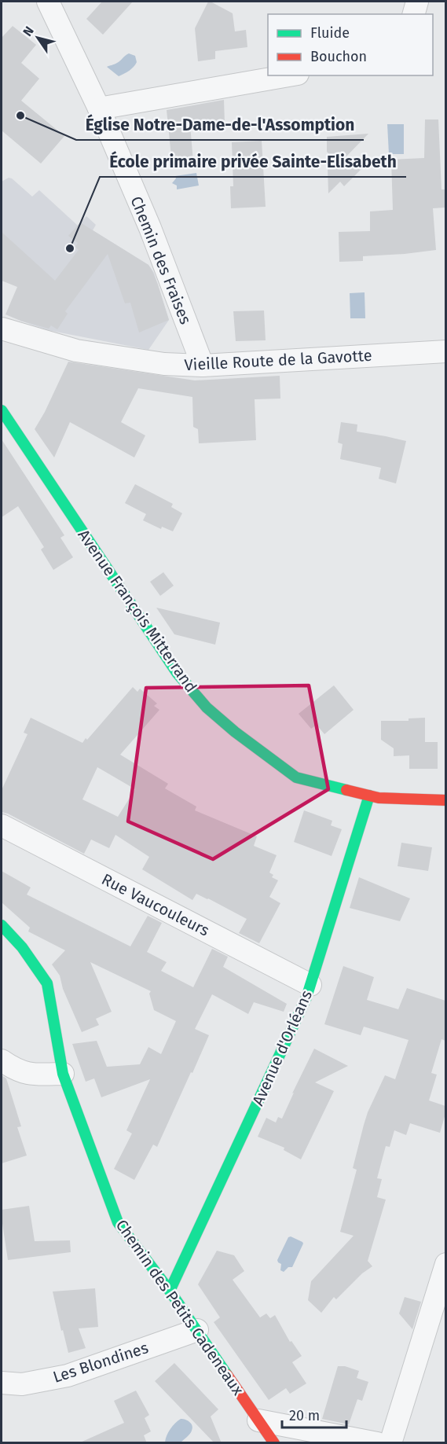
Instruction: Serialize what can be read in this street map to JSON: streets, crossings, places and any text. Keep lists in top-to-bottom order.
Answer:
{
  "streets": {
    "street": [
      "Chemin des Fraises",
      "Vieille Route de la Gavotte",
      "Avenue François Mitterrand",
      "Rue Vaucouleurs",
      "Avenue d'Orléans",
      "Chemin des Petits Cadeneaux",
      "Les Blondines"
    ]
  },
  "crossings": [
    ["Chemin des Fraises", "Vieille Route de la Gavotte"],
    ["Avenue François Mitterrand", "Avenue d'Orléans"],
    ["Rue Vaucouleurs", "Avenue d'Orléans"],
    ["Avenue d'Orléans", "Chemin des Petits Cadeneaux"],
    ["Chemin des Petits Cadeneaux", "Les Blondines"]
  ],
  "places": ["Église Notre-Dame-de-l'Assomption", "École primaire privée Sainte-Elisabeth"],
  "legend": ["Fluide", "Bouchon"],
  "scale_bar": "20 m",
  "north": "top left"
}
